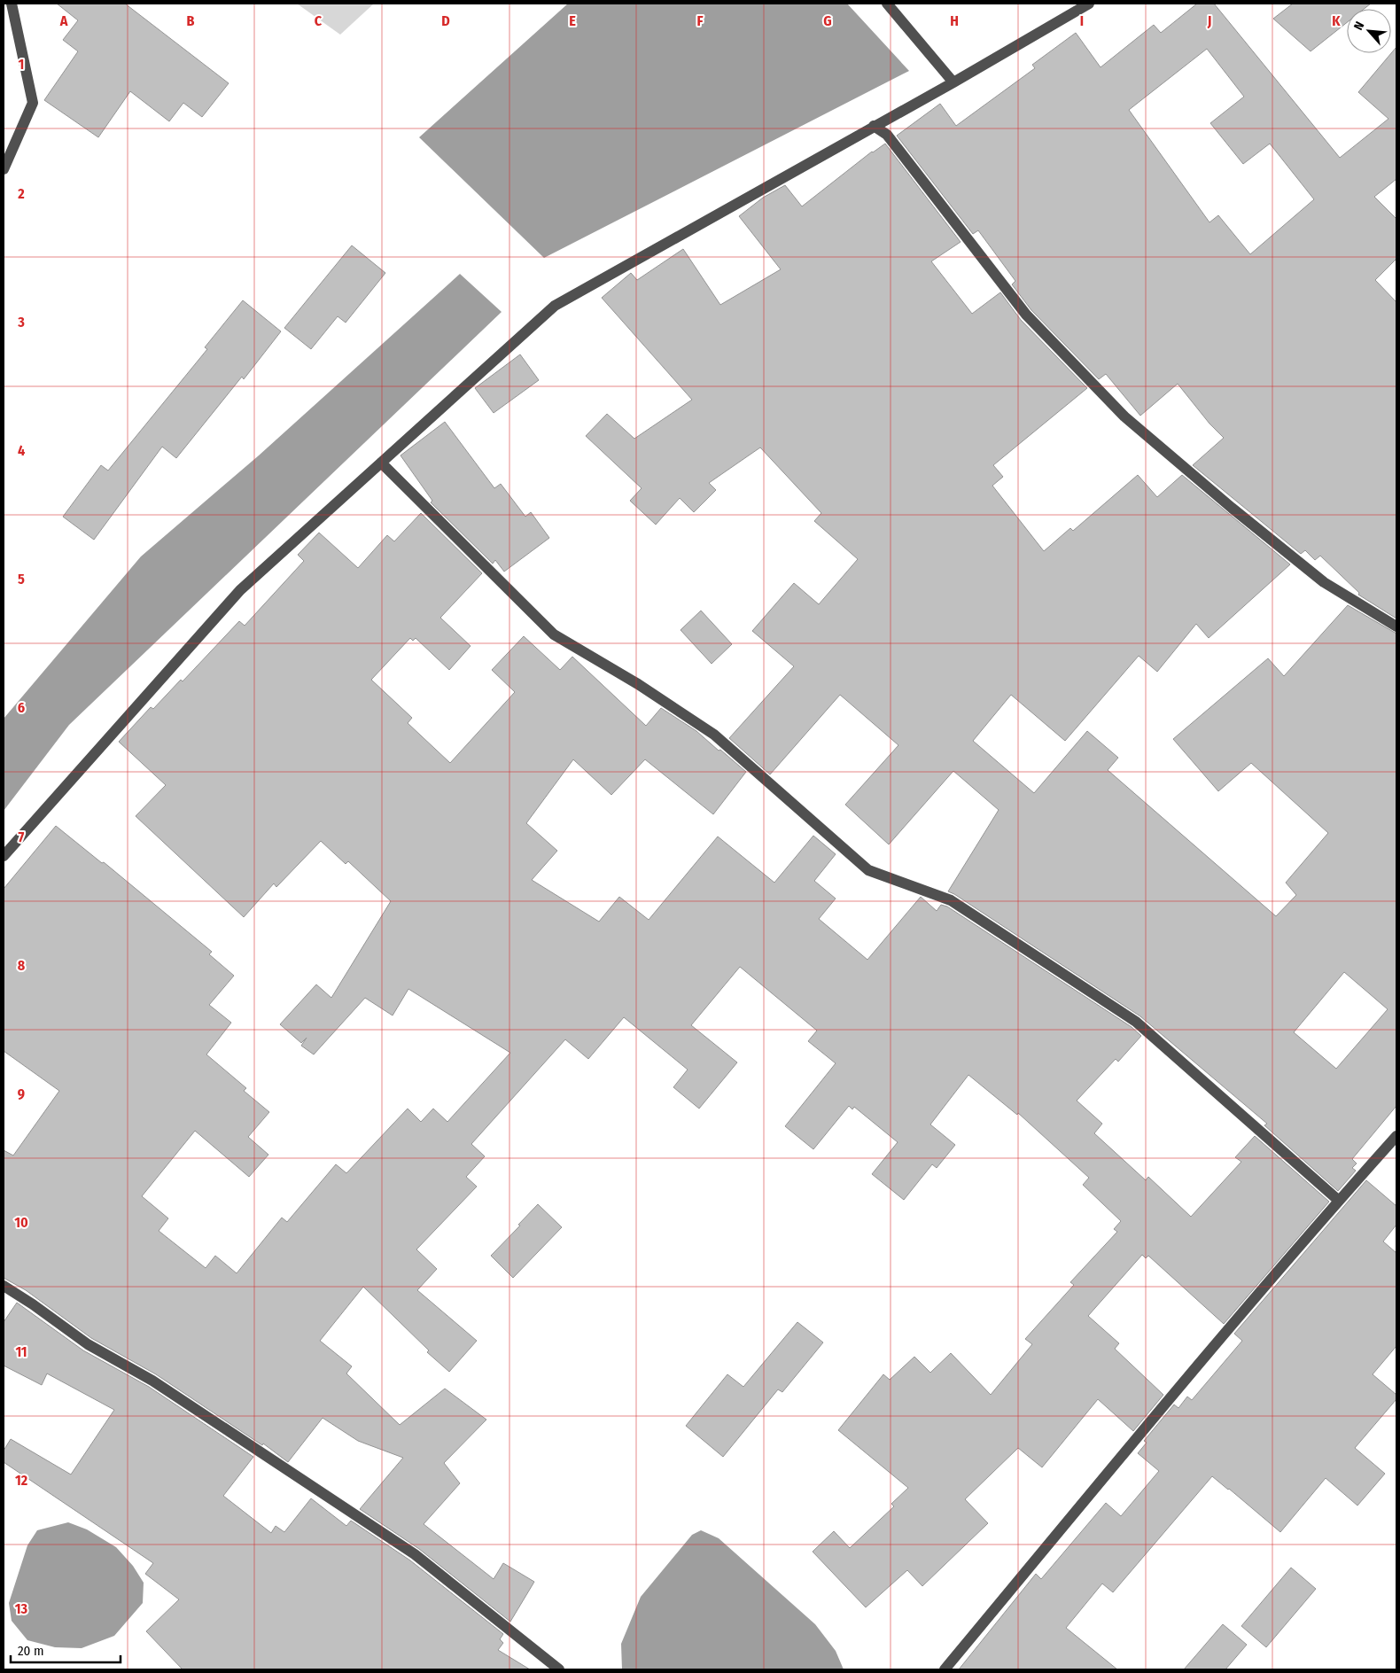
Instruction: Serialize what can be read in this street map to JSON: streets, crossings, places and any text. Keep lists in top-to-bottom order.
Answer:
{
  "scale_bar": "20 m",
  "north": "top left",
  "grid": {
    "columns": [
      "A",
      "B",
      "C",
      "D",
      "E",
      "F",
      "G",
      "H",
      "I",
      "J",
      "K"
    ],
    "rows": [
      "1",
      "2",
      "3",
      "4",
      "5",
      "6",
      "7",
      "8",
      "9",
      "10",
      "11",
      "12",
      "13"
    ]
  }
}
